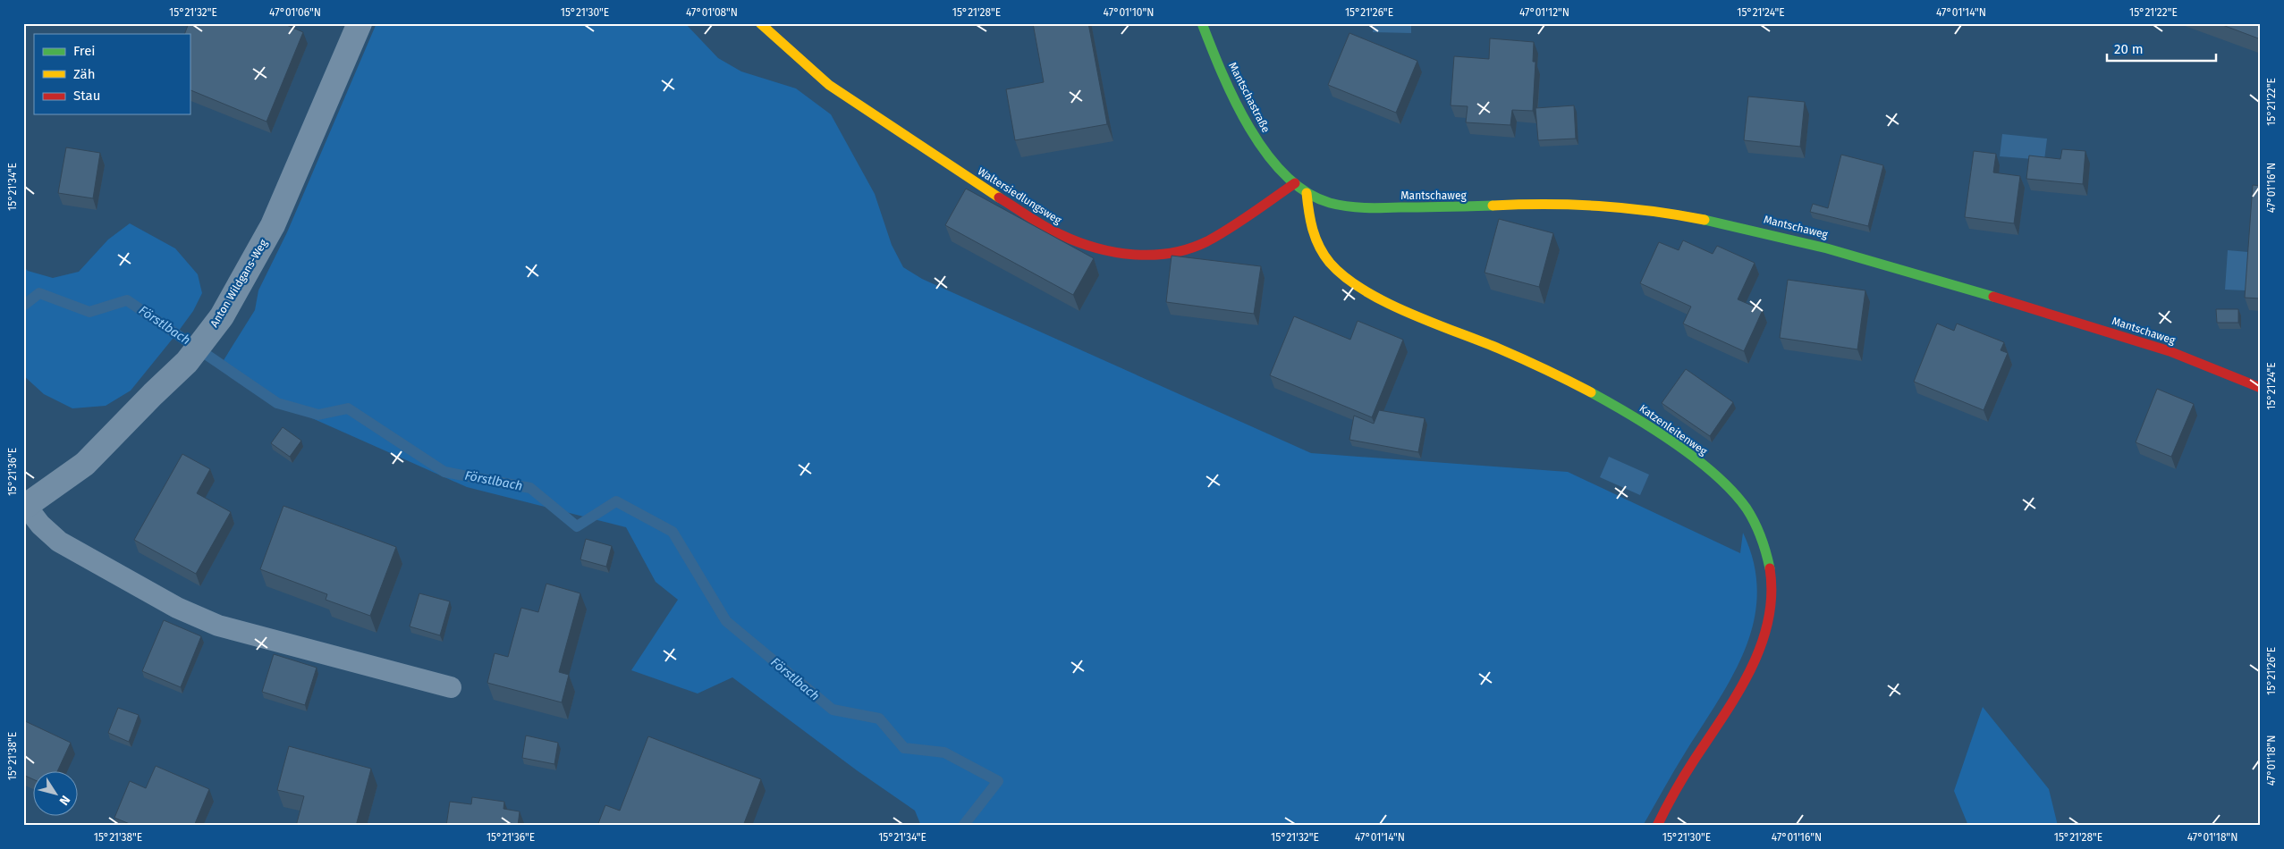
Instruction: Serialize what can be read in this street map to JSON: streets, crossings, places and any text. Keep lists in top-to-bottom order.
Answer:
{
  "streets": {
    "street": [
      "Mantschastraße",
      "Waltersiedlungsweg",
      "Mantschaweg",
      "Anton Wildgans-Weg",
      "Katzenleitenweg"
    ]
  },
  "crossings": [
    ["Mantschastraße", "Waltersiedlungsweg"],
    ["Mantschastraße", "Mantschaweg"],
    ["Mantschastraße", "Katzenleitenweg"],
    ["Mantschaweg", "Katzenleitenweg"]
  ],
  "water": ["Förstlbach"],
  "legend": ["Frei", "Zäh", "Stau"],
  "scale_bar": "20 m",
  "north": "bottom right",
  "coordinates": [
    "15°21'32\"E",
    "47°01'06\"N",
    "15°21'30\"E",
    "47°01'08\"N",
    "15°21'28\"E",
    "47°01'10\"N",
    "15°21'26\"E",
    "47°01'12\"N",
    "15°21'24\"E",
    "47°01'14\"N",
    "15°21'22\"E",
    "15°21'34\"E",
    "47°01'16\"N",
    "15°21'36\"E",
    "15°21'38\"E",
    "47°01'18\"N"
  ]
}
